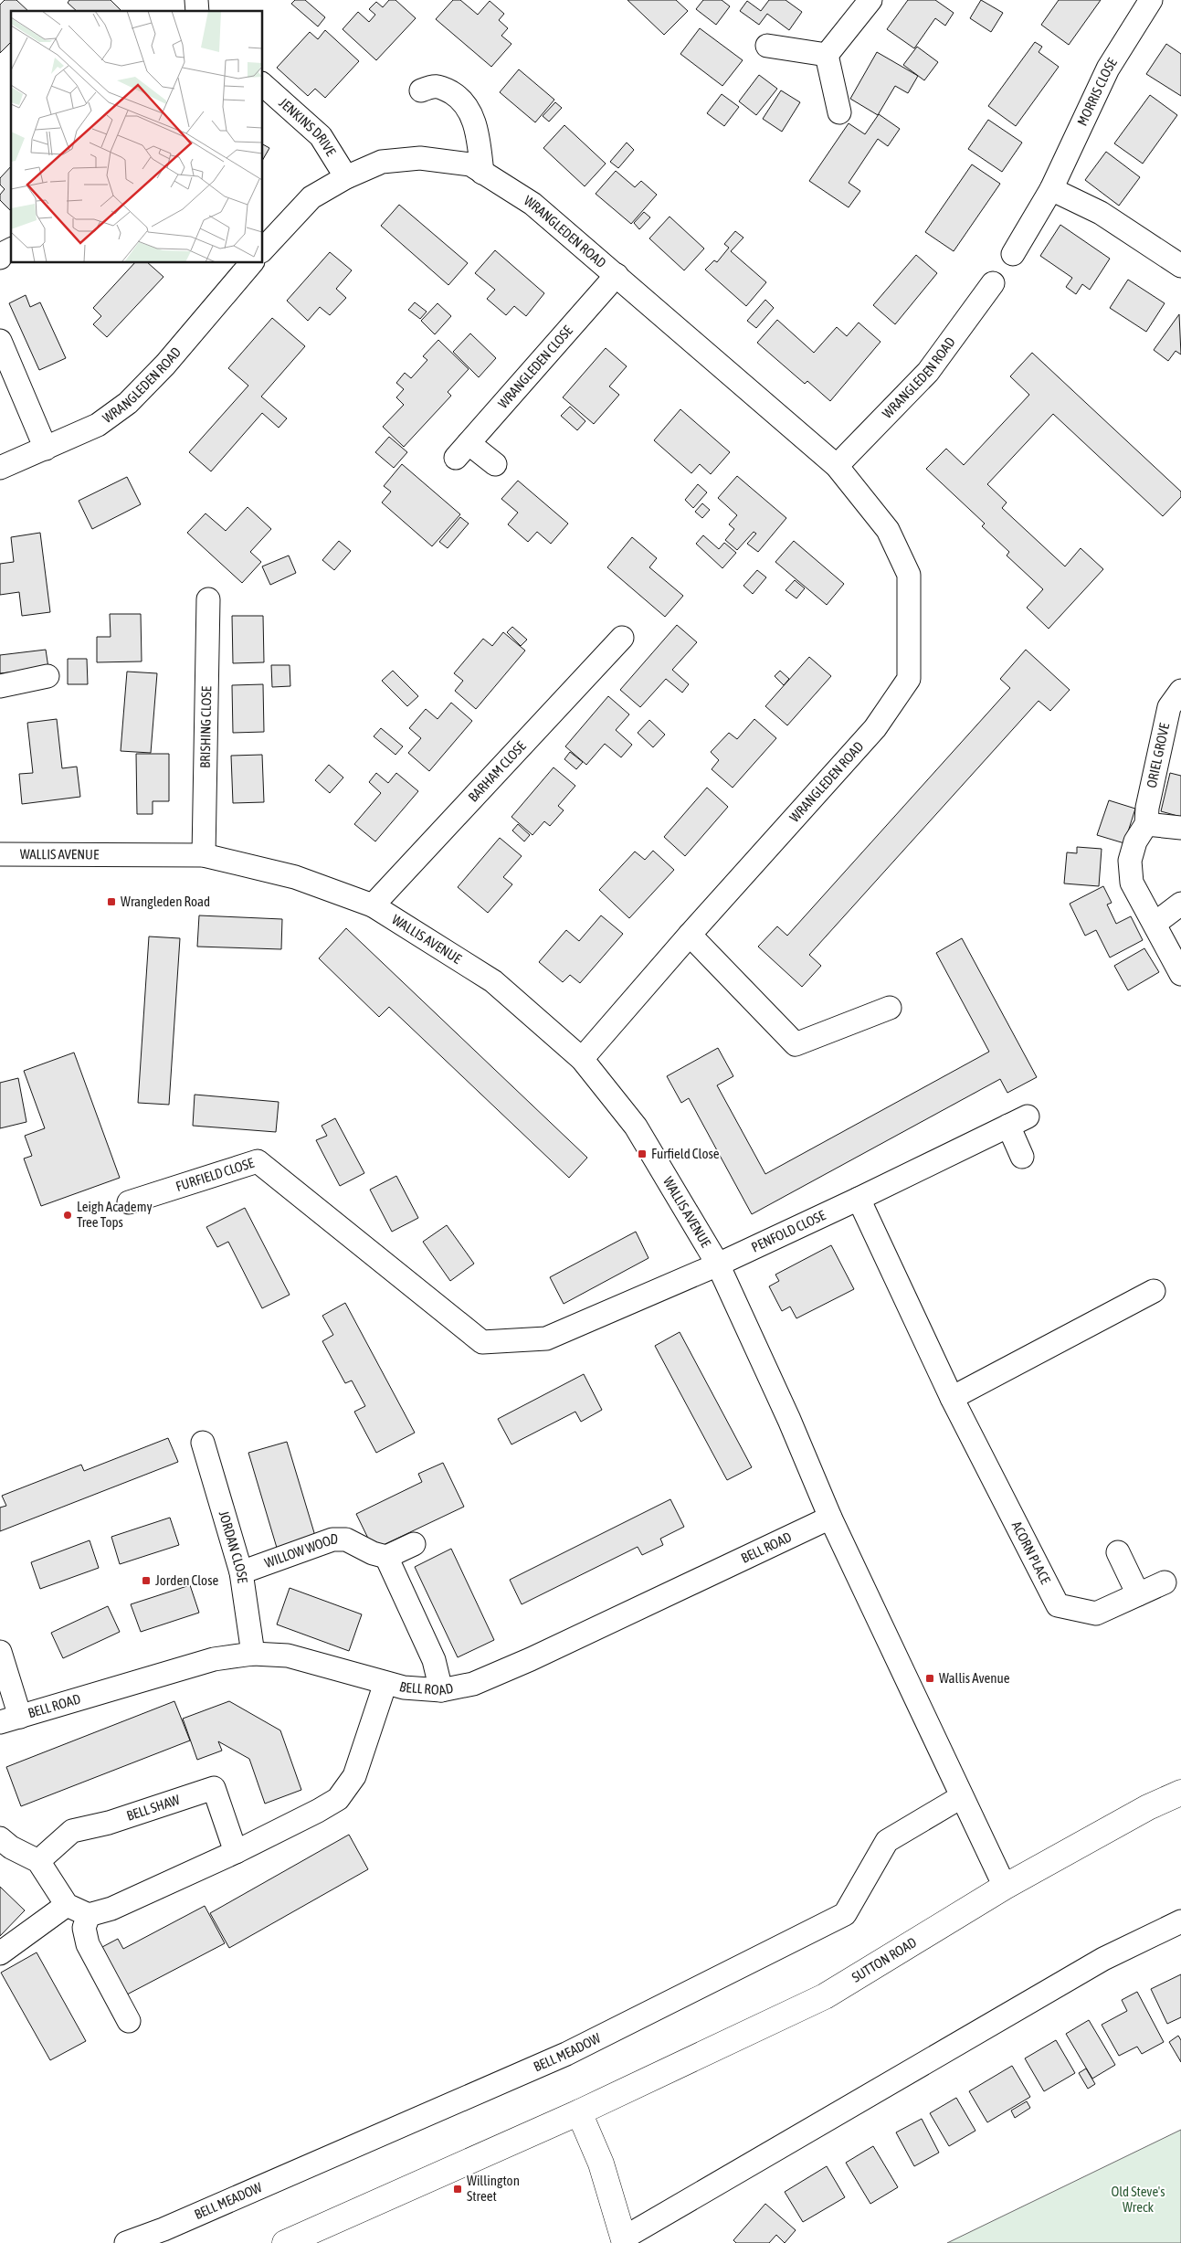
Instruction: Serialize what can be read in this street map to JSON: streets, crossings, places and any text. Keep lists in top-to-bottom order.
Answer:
{
  "streets": {
    "main road": ["SUTTON ROAD"],
    "street": [
      "MORRIS CLOSE",
      "JENKINS DRIVE",
      "WRANGLEDEN ROAD",
      "WRANGLEDEN CLOSE",
      "BRISHING CLOSE",
      "ORIEL GROVE",
      "BARHAM CLOSE",
      "WALLIS AVENUE",
      "FURFIELD CLOSE",
      "PENFOLD CLOSE",
      "JORDAN CLOSE",
      "BELL ROAD",
      "WILLOW WOOD",
      "ACORN PLACE",
      "BELL SHAW",
      "BELL MEADOW"
    ]
  },
  "crossings": [
    ["JENKINS DRIVE", "WRANGLEDEN ROAD"],
    ["WRANGLEDEN ROAD", "WRANGLEDEN CLOSE"],
    ["WRANGLEDEN ROAD", "WALLIS AVENUE"],
    ["BRISHING CLOSE", "WALLIS AVENUE"],
    ["BARHAM CLOSE", "WALLIS AVENUE"],
    ["WALLIS AVENUE", "FURFIELD CLOSE"],
    ["WALLIS AVENUE", "PENFOLD CLOSE"],
    ["WALLIS AVENUE", "BELL ROAD"],
    ["WALLIS AVENUE", "SUTTON ROAD"],
    ["WALLIS AVENUE", "BELL MEADOW"],
    ["FURFIELD CLOSE", "PENFOLD CLOSE"],
    ["PENFOLD CLOSE", "ACORN PLACE"],
    ["JORDAN CLOSE", "BELL ROAD"],
    ["JORDAN CLOSE", "WILLOW WOOD"]
  ],
  "parks": ["Old Steve's Wreck"],
  "places": {
    "transit": [
      "Wrangleden Road",
      "Furfield Close",
      "Jorden Close",
      "Wallis Avenue",
      "Willington Street"
    ],
    "other": ["Leigh Academy Tree Tops"]
  }
}
